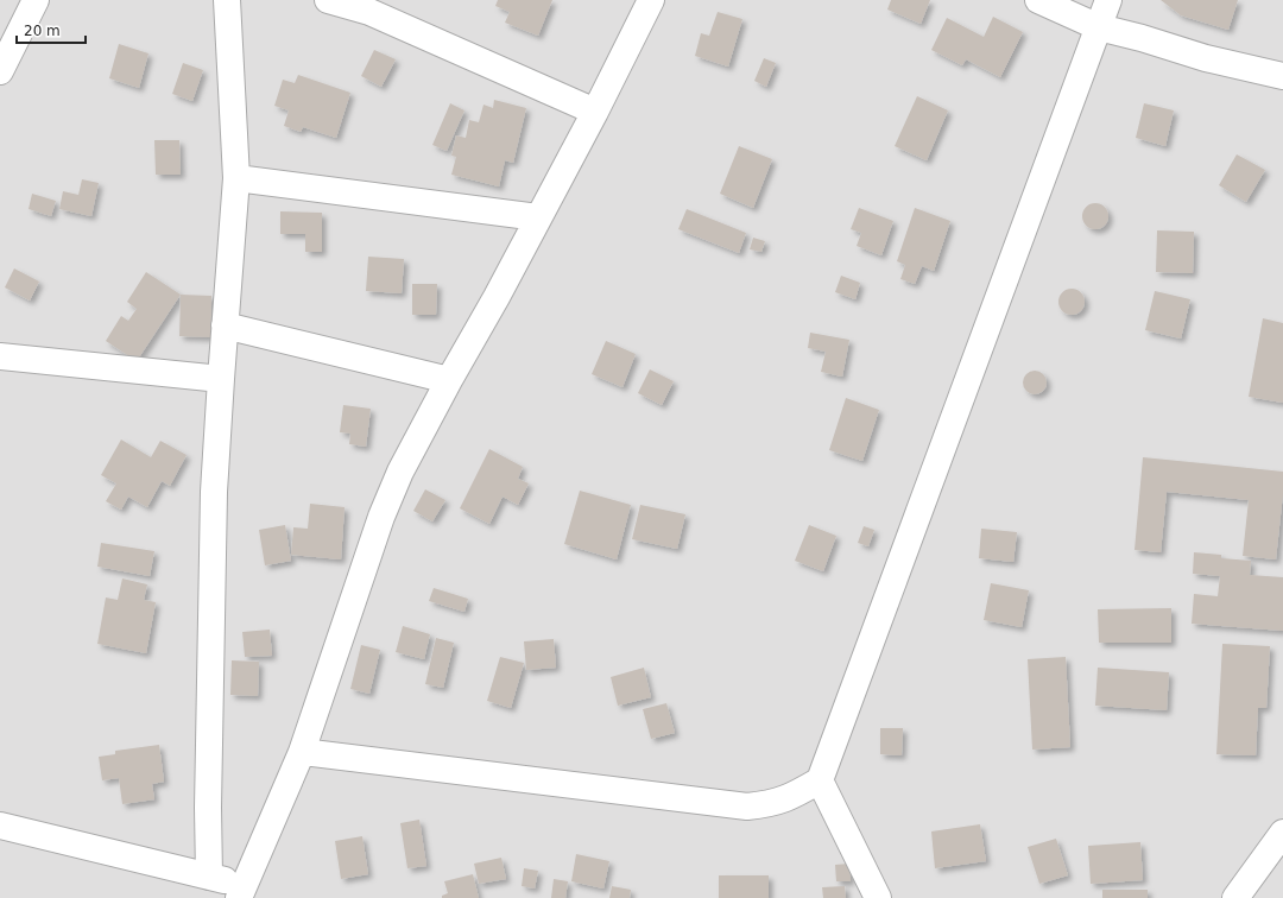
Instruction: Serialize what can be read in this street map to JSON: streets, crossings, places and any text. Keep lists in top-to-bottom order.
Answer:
{
  "scale_bar": "20 m"
}
